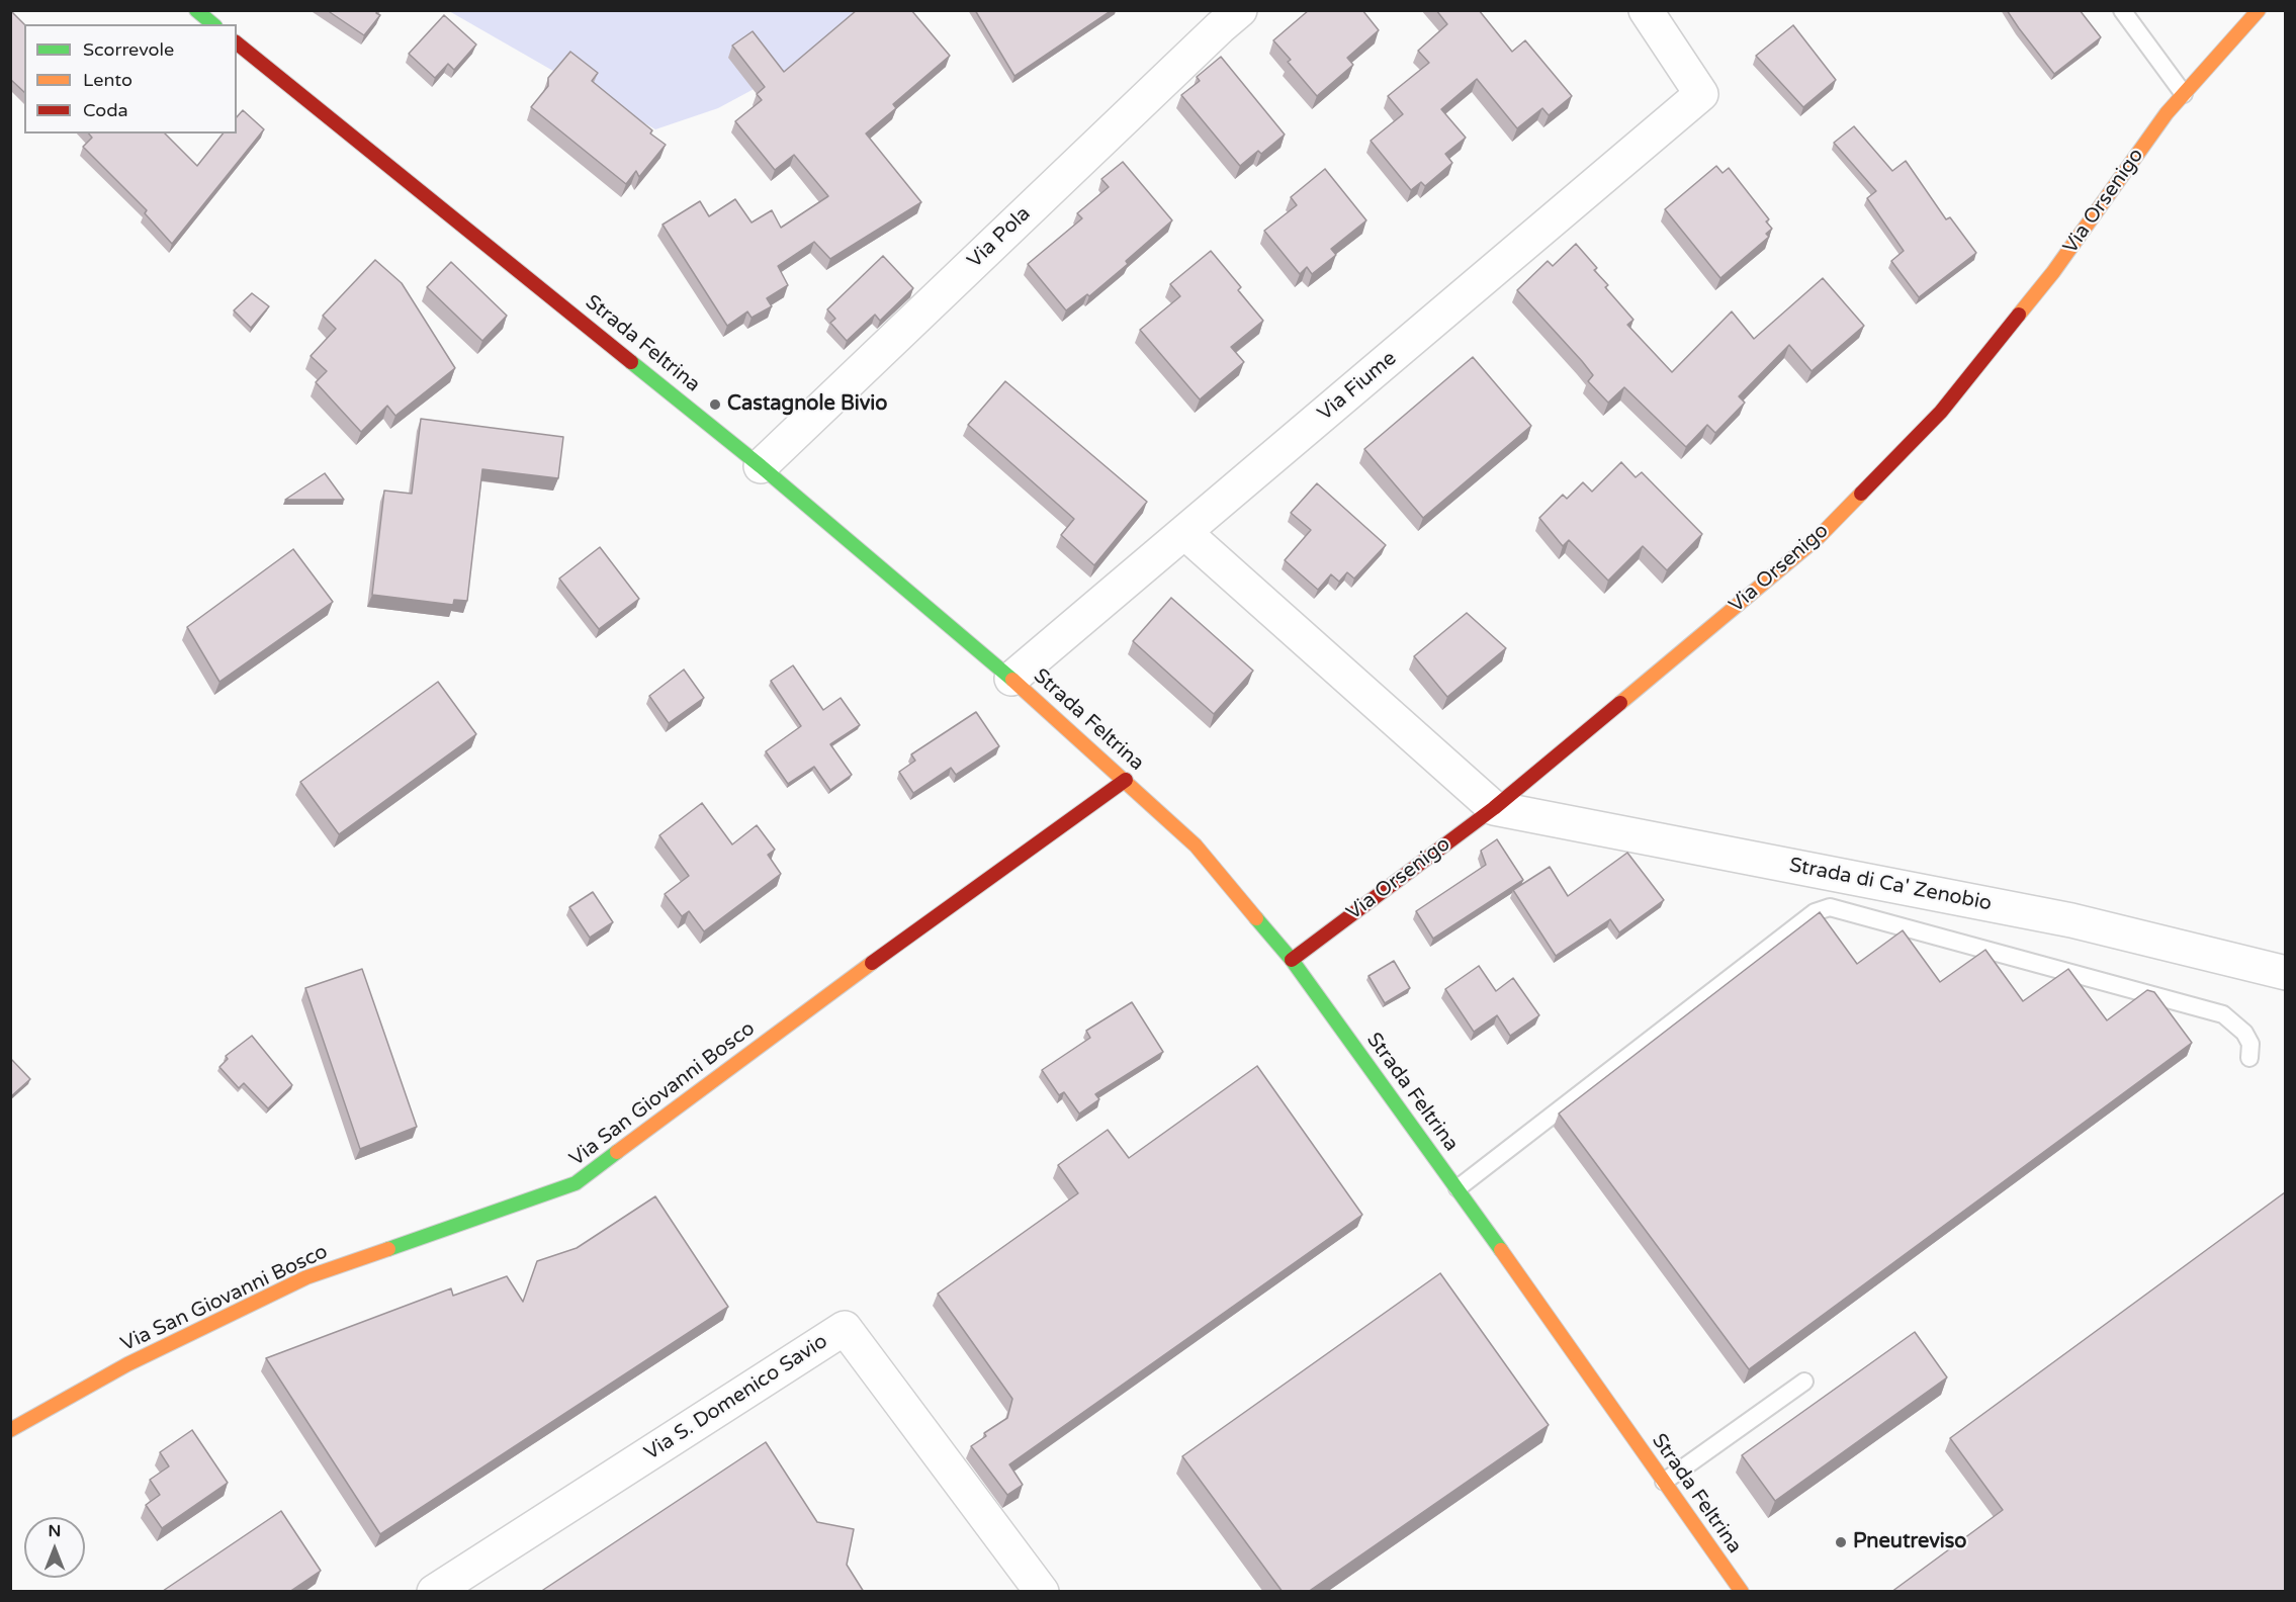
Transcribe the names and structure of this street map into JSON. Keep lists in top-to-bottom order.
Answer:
{
  "streets": {
    "street": [
      "Via Orsenigo",
      "Via Pola",
      "Strada Feltrina",
      "Via Fiume",
      "Strada di Ca' Zenobio",
      "Via San Giovanni Bosco",
      "Via S. Domenico Savio"
    ]
  },
  "crossings": [
    ["Via Orsenigo", "Strada Feltrina"],
    ["Via Orsenigo", "Strada di Ca' Zenobio"],
    ["Via Pola", "Strada Feltrina"],
    ["Strada Feltrina", "Via Fiume"],
    ["Strada Feltrina", "Via San Giovanni Bosco"]
  ],
  "places": ["Castagnole Bivio", "Pneutreviso"],
  "legend": ["Scorrevole", "Lento", "Coda"],
  "north": "top"
}
